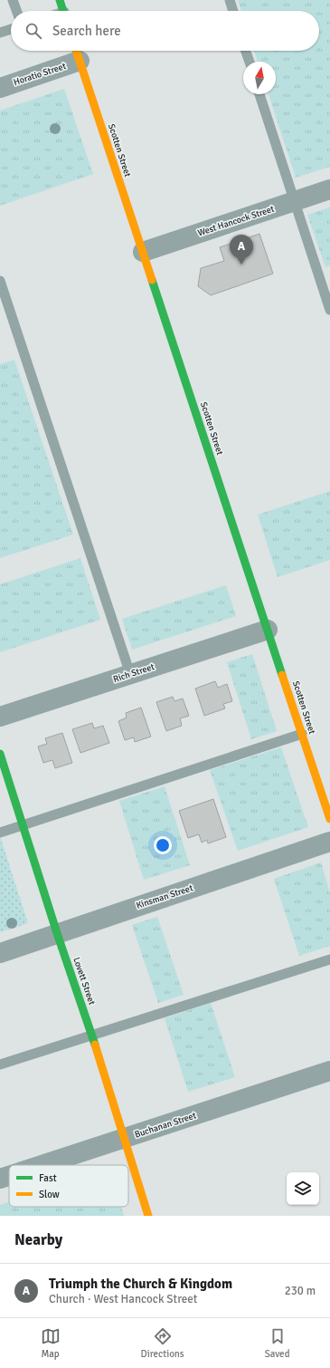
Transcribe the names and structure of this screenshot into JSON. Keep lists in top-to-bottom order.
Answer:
{
  "streets": {
    "street": [
      "Horatio Street",
      "Scotten Street",
      "West Hancock Street",
      "Rich Street",
      "Kinsman Street",
      "Lovett Street",
      "Buchanan Street"
    ]
  },
  "crossings": [
    ["Horatio Street", "Scotten Street"],
    ["Scotten Street", "West Hancock Street"],
    ["Scotten Street", "Rich Street"],
    ["Kinsman Street", "Lovett Street"],
    ["Lovett Street", "Buchanan Street"]
  ],
  "legend": ["Fast", "Slow"],
  "north": "top",
  "page": {
    "search": "Search here",
    "pins": "A",
    "heading": "Nearby",
    "list": [
      {
        "mark": "A",
        "name": "Triumph the Church & Kingdom",
        "note": "Church · West Hancock Street",
        "value": "230 m"
      }
    ],
    "nav": ["Map", "Directions", "Saved"]
  }
}
